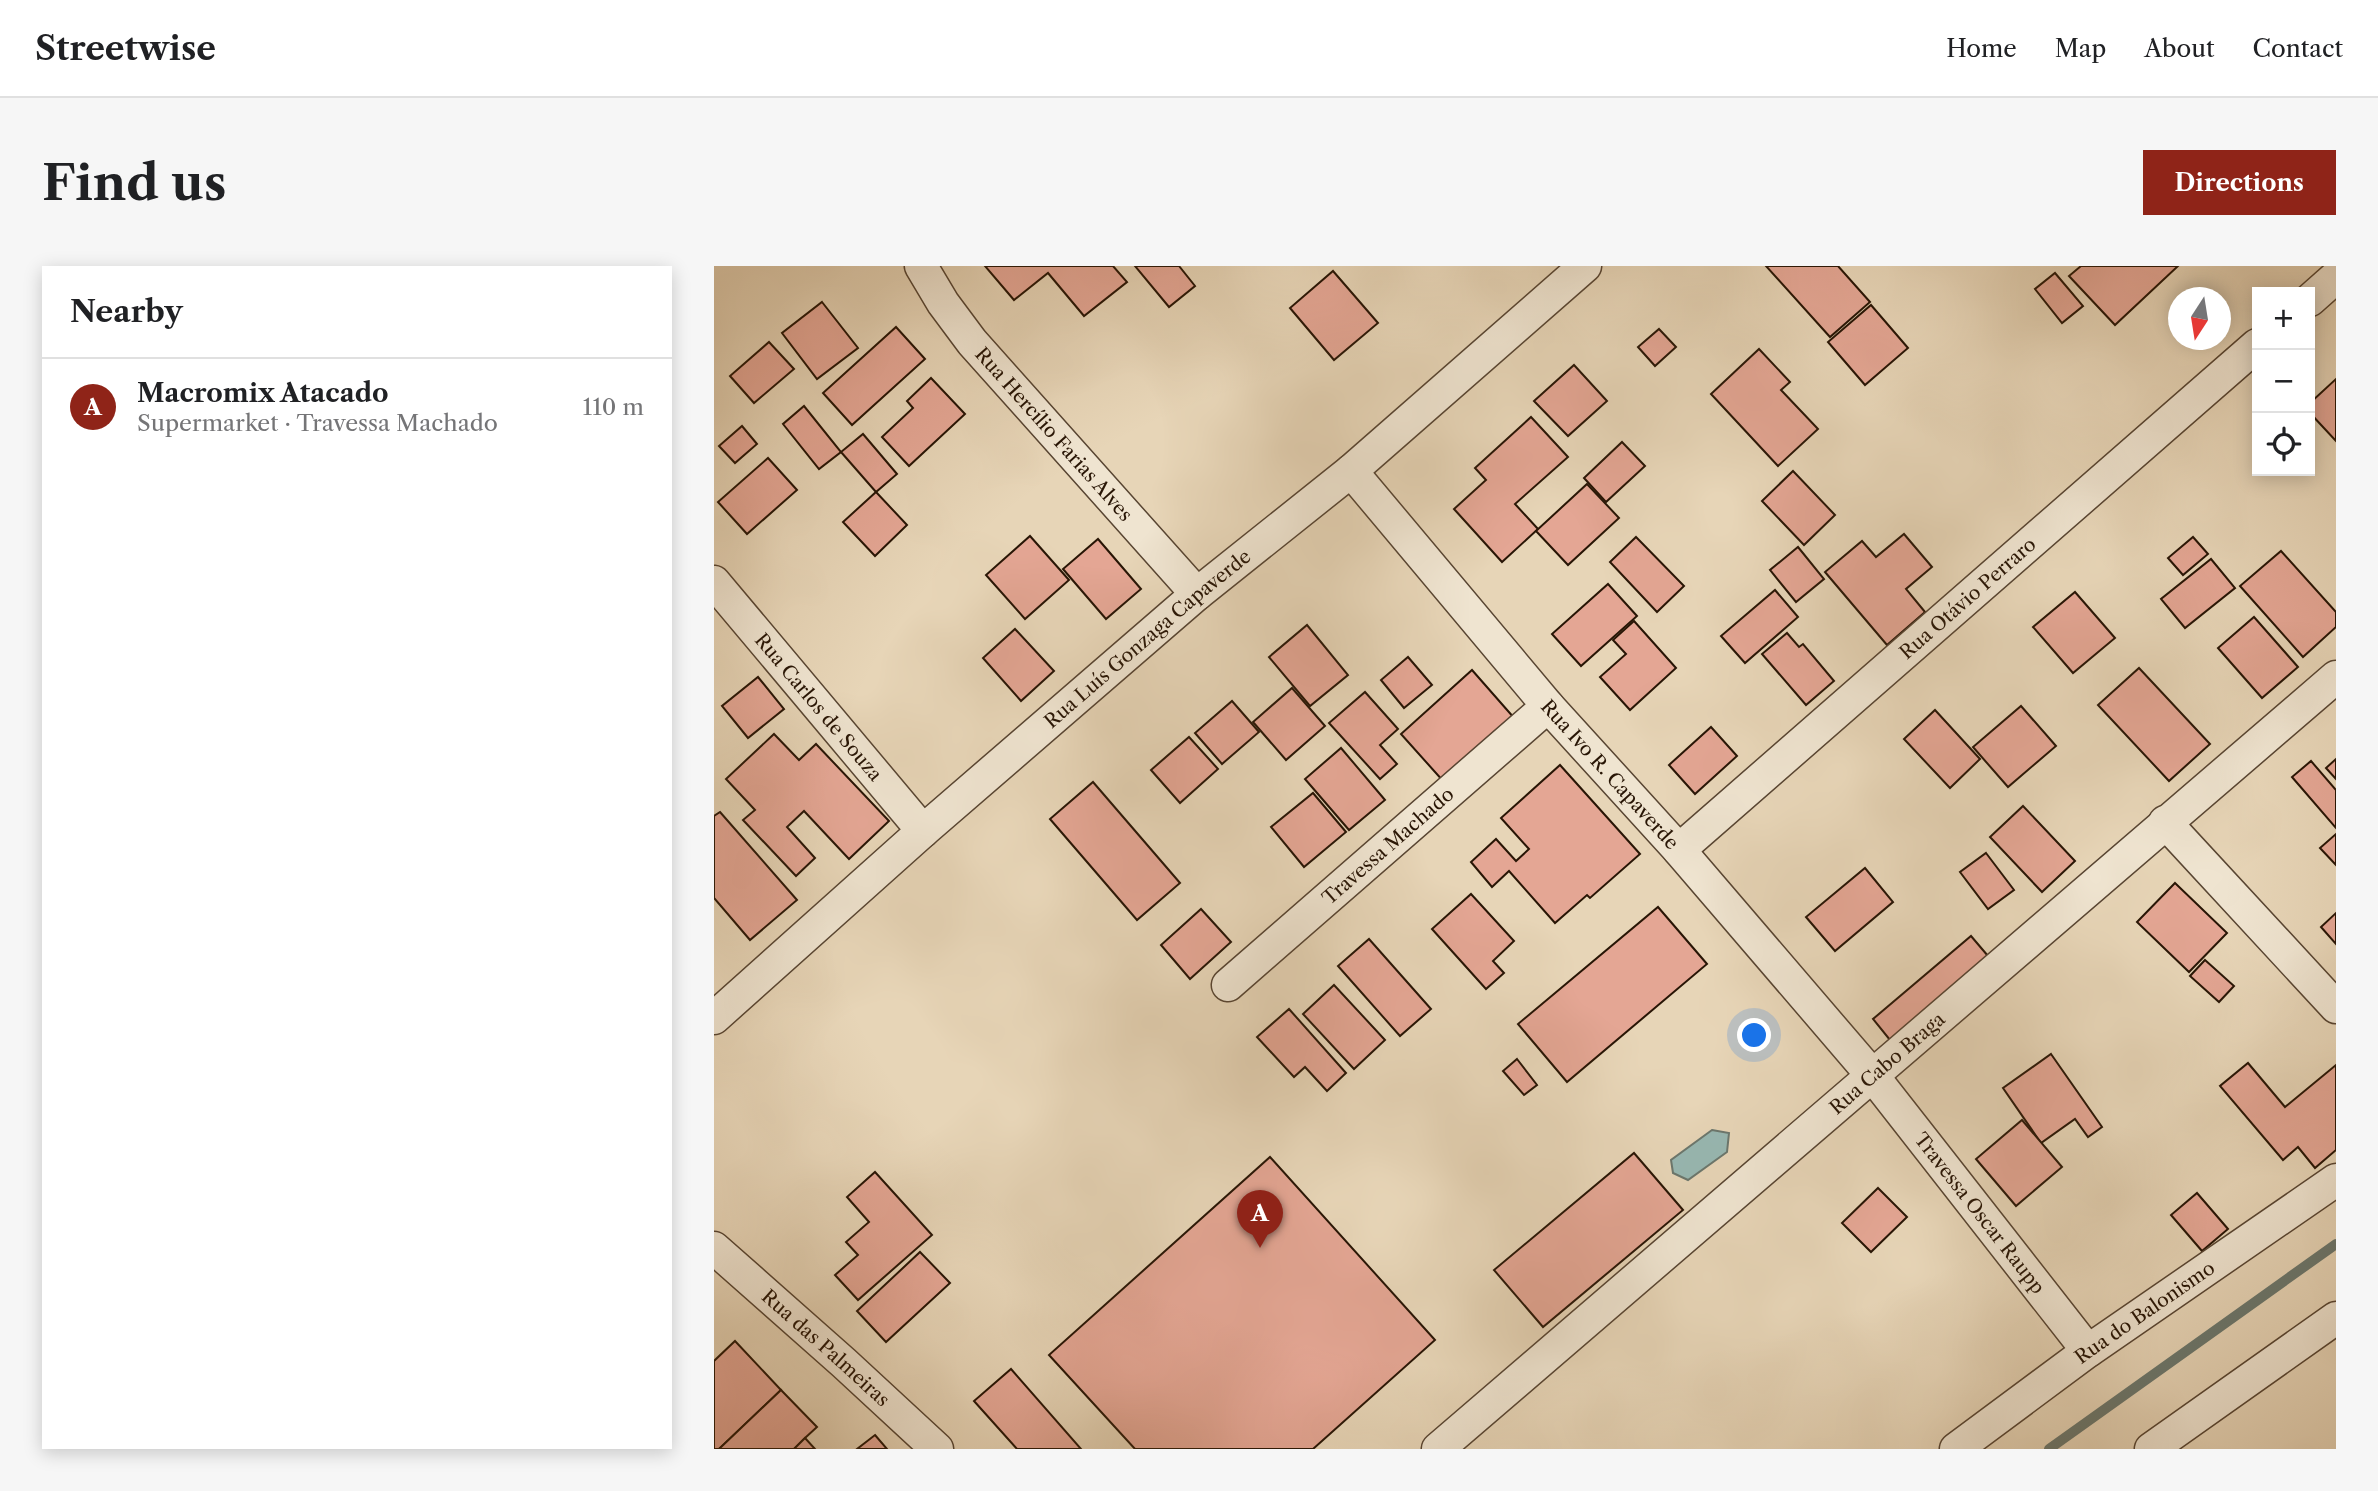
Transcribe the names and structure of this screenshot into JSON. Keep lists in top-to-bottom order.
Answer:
{
  "streets": {
    "street": [
      "Rua Hercílio Farias Alves",
      "Rua Otávio Perraro",
      "Rua Luís Gonzaga Capaverde",
      "Rua Carlos de Souza",
      "Rua Ivo R. Capaverde",
      "Travessa Machado",
      "Rua Cabo Braga",
      "Travessa Oscar Raupp",
      "Rua do Balonismo",
      "Rua das Palmeiras"
    ]
  },
  "crossings": [
    ["Rua Hercílio Farias Alves", "Rua Luís Gonzaga Capaverde"],
    ["Rua Otávio Perraro", "Rua Ivo R. Capaverde"],
    ["Rua Luís Gonzaga Capaverde", "Rua Carlos de Souza"],
    ["Rua Luís Gonzaga Capaverde", "Rua Ivo R. Capaverde"],
    ["Rua Ivo R. Capaverde", "Travessa Machado"],
    ["Rua Ivo R. Capaverde", "Rua Cabo Braga"],
    ["Rua Ivo R. Capaverde", "Travessa Oscar Raupp"],
    ["Rua Cabo Braga", "Travessa Oscar Raupp"],
    ["Travessa Oscar Raupp", "Rua do Balonismo"]
  ],
  "north": "bottom",
  "page": {
    "header": "Streetwise",
    "nav": [
      "Home",
      "Map",
      "About",
      "Contact"
    ],
    "buttons": "Directions",
    "title": "Find us",
    "heading": "Nearby",
    "map_buttons": ["+", "−"],
    "list": [
      {
        "mark": "A",
        "name": "Macromix Atacado",
        "note": "Supermarket · Travessa Machado",
        "value": "110 m"
      }
    ],
    "pins": "A"
  }
}
